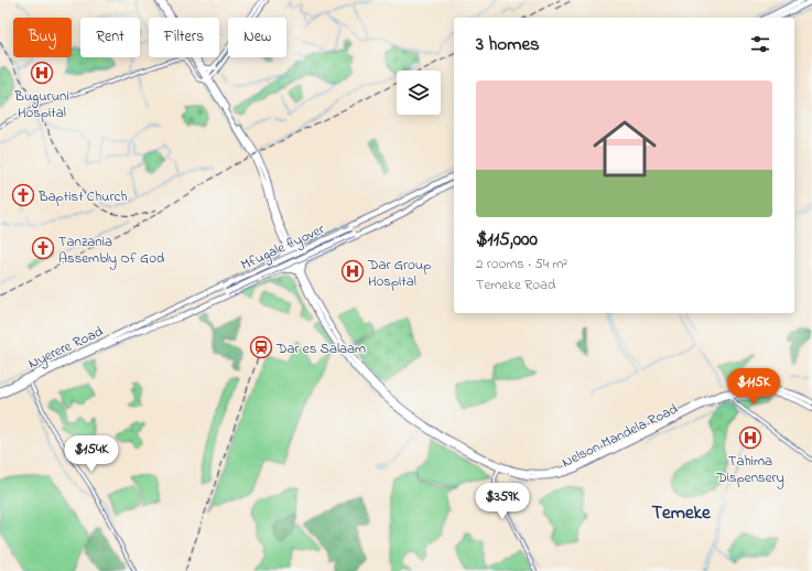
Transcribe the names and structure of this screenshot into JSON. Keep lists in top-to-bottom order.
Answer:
{
  "streets": {
    "highway": ["Mfugale flyover", "Nyerere Road"],
    "main road": ["Nelson Mandela Road"]
  },
  "crossings": [
    ["Mfugale flyover", "Nyerere Road"]
  ],
  "districts": ["Temeke"],
  "places": {
    "hospital": ["Buguruni Hospital", "Dar Group Hospital", "Tahima Dispensery"],
    "church": ["Baptist Church", "Tanzania Assembly Of God"],
    "station": ["Dar es Salaam"]
  },
  "page": {
    "chip": [
      "Buy",
      "Rent",
      "Filters",
      "New"
    ],
    "heading": "3 homes",
    "list": [
      {
        "name": "$115,000",
        "note": "2 rooms · 54 m² · Temeke Road"
      }
    ],
    "price": ["$115K", "$154K", "$359K"]
  }
}
